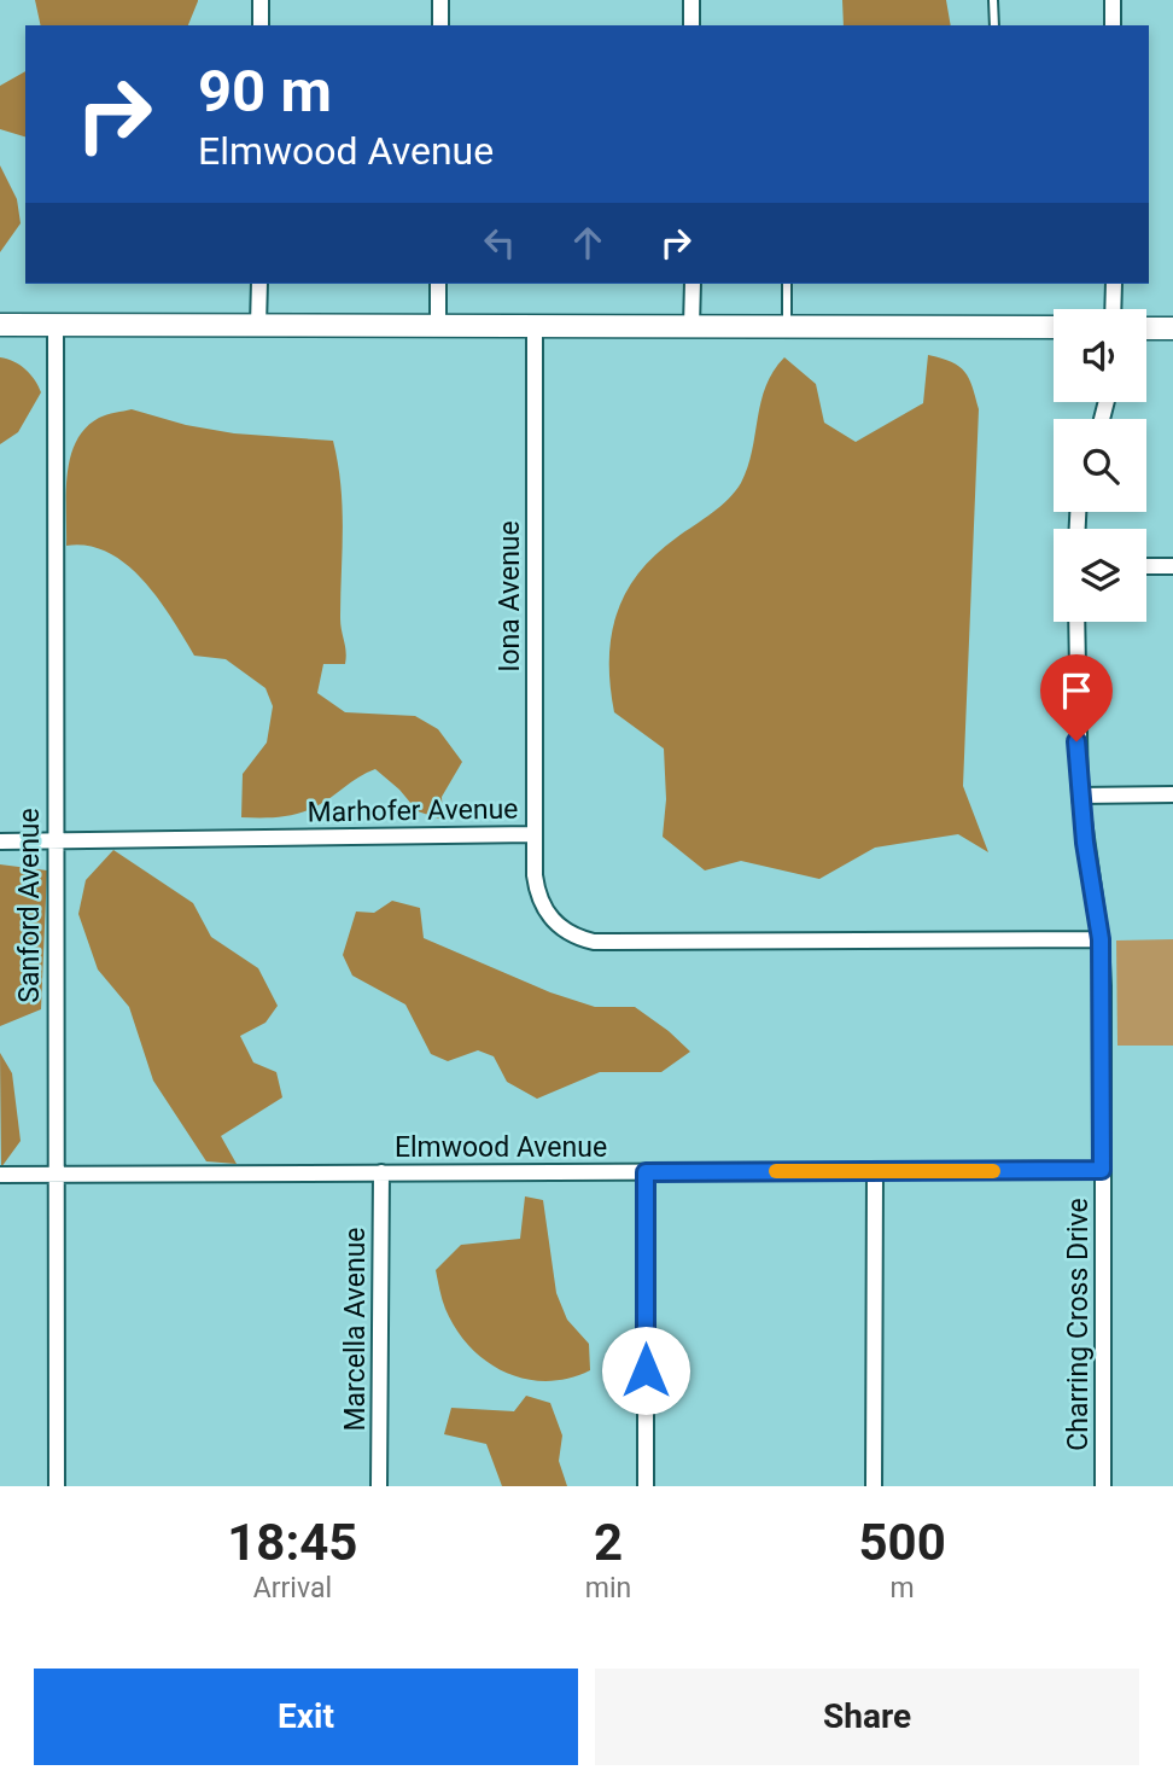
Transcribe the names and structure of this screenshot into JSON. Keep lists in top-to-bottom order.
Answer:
{
  "streets": {
    "street": [
      "Iona Avenue",
      "Marhofer Avenue",
      "Sanford Avenue",
      "Elmwood Avenue",
      "Charring Cross Drive",
      "Marcella Avenue"
    ]
  },
  "crossings": [
    ["Iona Avenue", "Marhofer Avenue"],
    ["Marhofer Avenue", "Sanford Avenue"],
    ["Marhofer Avenue", "Charring Cross Drive"],
    ["Sanford Avenue", "Elmwood Avenue"],
    ["Elmwood Avenue", "Charring Cross Drive"],
    ["Elmwood Avenue", "Marcella Avenue"]
  ],
  "page": {
    "turn": ["90 m", "Elmwood Avenue"],
    "eta": [
      "18:45",
      "Arrival",
      "2",
      "min",
      "500",
      "m"
    ],
    "buttons": ["Exit", "Share"]
  }
}
